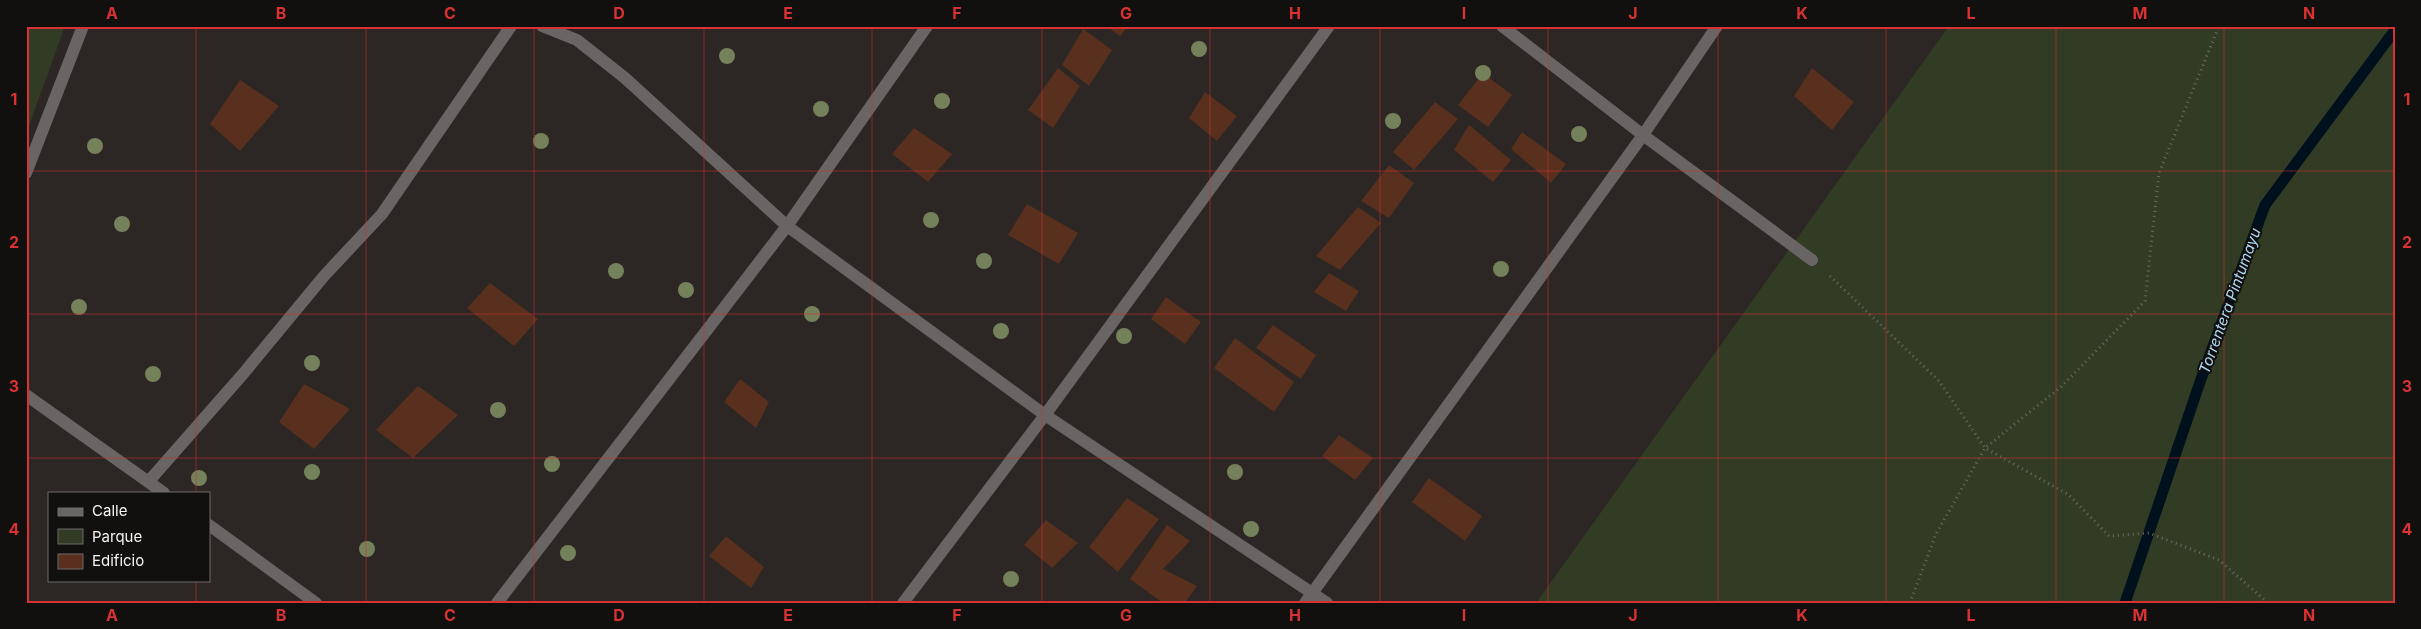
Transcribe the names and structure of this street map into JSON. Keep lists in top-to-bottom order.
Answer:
{
  "water": ["Torrentera Pintumayu"],
  "legend": ["Calle", "Parque", "Edificio"],
  "grid": {
    "columns": [
      "A",
      "B",
      "C",
      "D",
      "E",
      "F",
      "G",
      "H",
      "I",
      "J",
      "K",
      "L",
      "M",
      "N"
    ],
    "rows": [
      "1",
      "2",
      "3",
      "4"
    ]
  }
}
